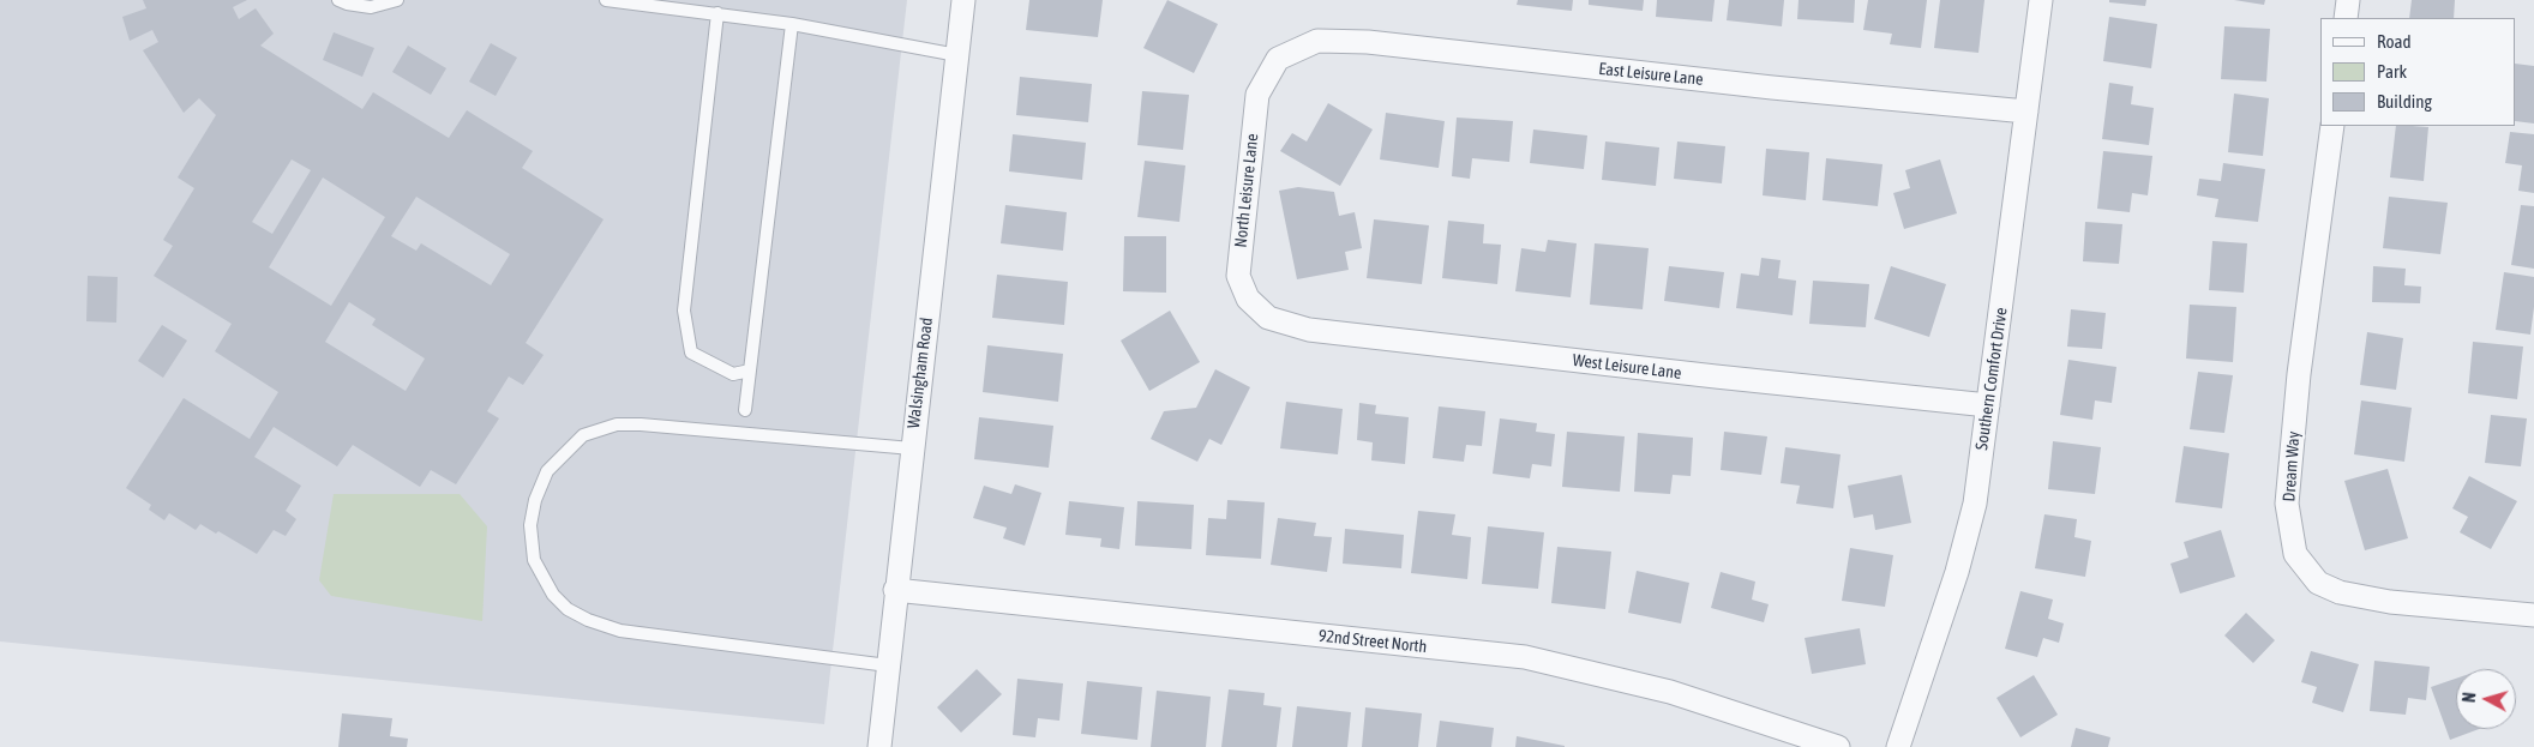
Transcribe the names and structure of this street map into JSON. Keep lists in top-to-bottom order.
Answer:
{
  "streets": {
    "street": [
      "East Leisure Lane",
      "North Leisure Lane",
      "West Leisure Lane",
      "Walsingham Road",
      "Southern Comfort Drive",
      "Dream Way",
      "92nd Street North"
    ]
  },
  "crossings": [
    ["East Leisure Lane", "North Leisure Lane"],
    ["East Leisure Lane", "Southern Comfort Drive"],
    ["North Leisure Lane", "West Leisure Lane"],
    ["West Leisure Lane", "Southern Comfort Drive"],
    ["Walsingham Road", "92nd Street North"]
  ],
  "legend": ["Road", "Park", "Building"],
  "north": "left"
}
